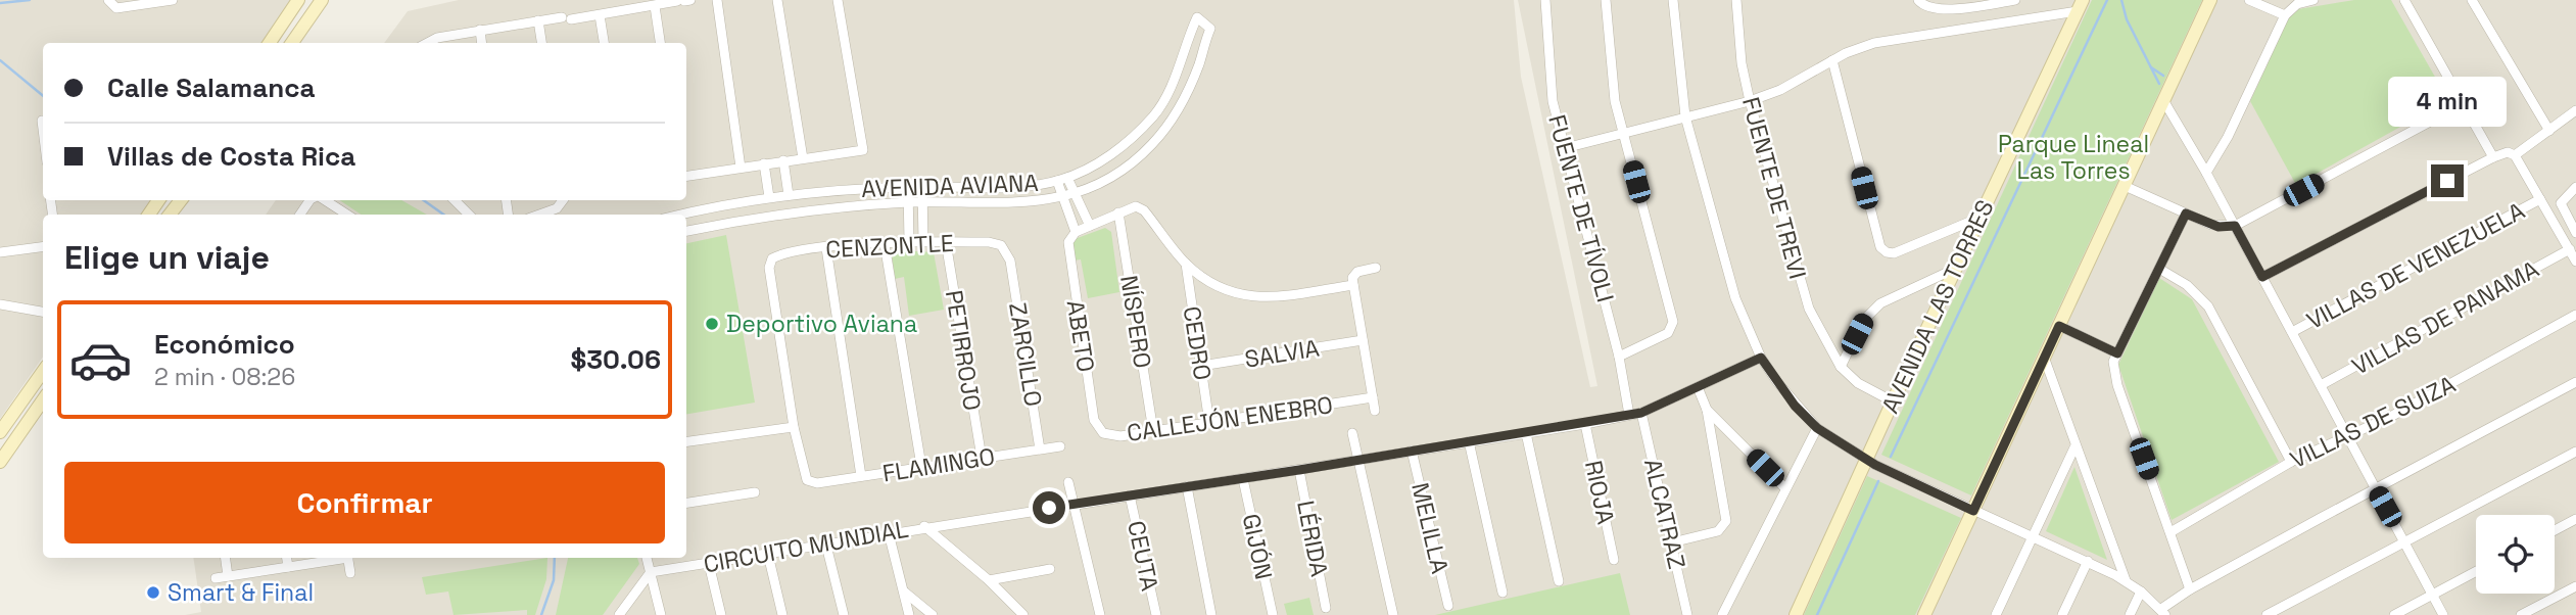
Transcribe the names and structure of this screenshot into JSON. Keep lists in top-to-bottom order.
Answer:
{
  "streets": {
    "street": [
      "AVENIDA AVIANA",
      "FUENTE DE TREVI",
      "FUENTE DE TÍVOLI",
      "CENZONTLE",
      "VILLAS DE VENEZUELA",
      "AVENIDA LAS TORRES",
      "VILLAS DE PANAMA",
      "NÍSPERO",
      "ABETO",
      "CEDRO",
      "PETIRROJO",
      "SALVIA",
      "ZARCILLO",
      "CALLEJÓN ENEBRO",
      "VILLAS DE SUIZA",
      "FLAMINGO",
      "RIOJA",
      "ALCATRAZ",
      "MELILLA",
      "LÉRIDA",
      "CIRCUITO MUNDIAL",
      "GIJÓN",
      "CEUTA"
    ]
  },
  "crossings": [
    ["CENZONTLE", "PETIRROJO"],
    ["CENZONTLE", "ZARCILLO"],
    ["CENZONTLE", "FLAMINGO"],
    ["NÍSPERO", "CALLEJÓN ENEBRO"],
    ["ABETO", "CALLEJÓN ENEBRO"],
    ["CEDRO", "SALVIA"],
    ["CEDRO", "CALLEJÓN ENEBRO"],
    ["PETIRROJO", "FLAMINGO"],
    ["ZARCILLO", "FLAMINGO"]
  ],
  "parks": ["Parque Lineal Las Torres"],
  "places": ["Deportivo Aviana", "Smart & Final"],
  "page": {
    "banner": ["Calle Salamanca", "Villas de Costa Rica"],
    "bubble": "4 min",
    "heading": "Elige un viaje",
    "list": [
      {
        "name": "Económico",
        "note": "2 min · 08:26",
        "value": "$30.06"
      }
    ],
    "buttons": "Confirmar"
  }
}
